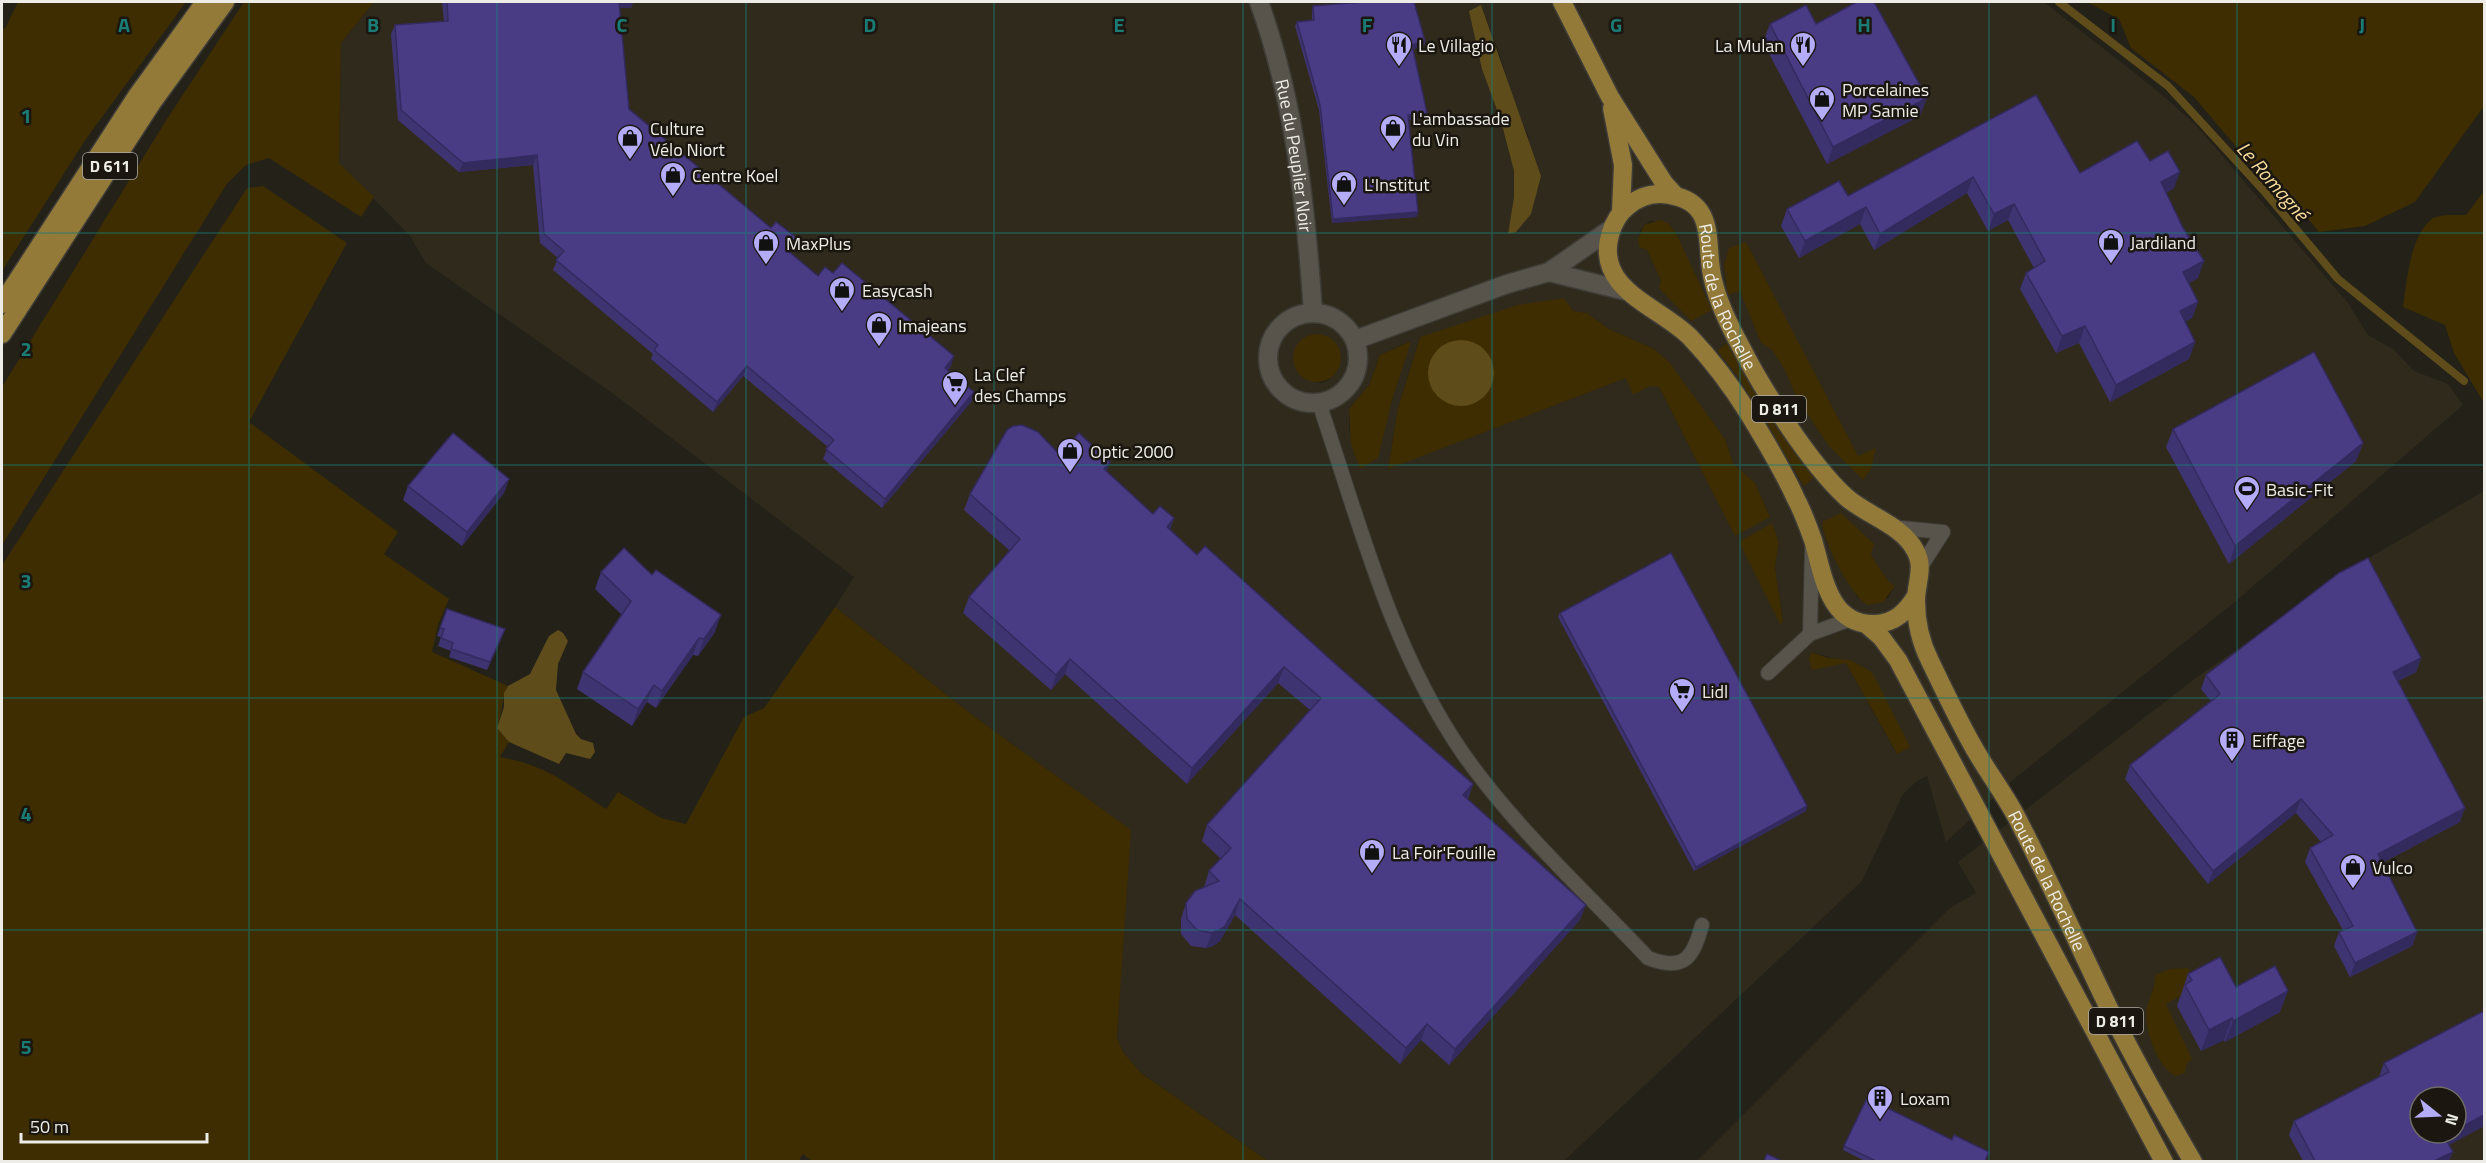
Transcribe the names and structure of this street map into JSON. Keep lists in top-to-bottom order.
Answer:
{
  "streets": {
    "main road": ["D 611", "Route de la Rochelle", "D 811"],
    "street": ["Rue du Peuplier Noir"]
  },
  "water": ["Le Romagné"],
  "places": {
    "restaurant": ["Le Villagio", "La Mulan"],
    "shop": [
      "Porcelaines MP Samie",
      "L'ambassade du Vin",
      "Culture Vélo Niort",
      "Centre Koel",
      "L'Institut",
      "Jardiland",
      "MaxPlus",
      "Easycash",
      "Imajeans",
      "Optic 2000",
      "La Foir'Fouille",
      "Vulco"
    ],
    "supermarket": ["La Clef des Champs", "Lidl"],
    "sports": ["Basic-Fit"],
    "building": ["Eiffage", "Loxam"]
  },
  "scale_bar": "50 m",
  "north": "right",
  "grid": {
    "columns": [
      "A",
      "B",
      "C",
      "D",
      "E",
      "F",
      "G",
      "H",
      "I",
      "J"
    ],
    "rows": [
      "1",
      "2",
      "3",
      "4",
      "5"
    ]
  }
}
